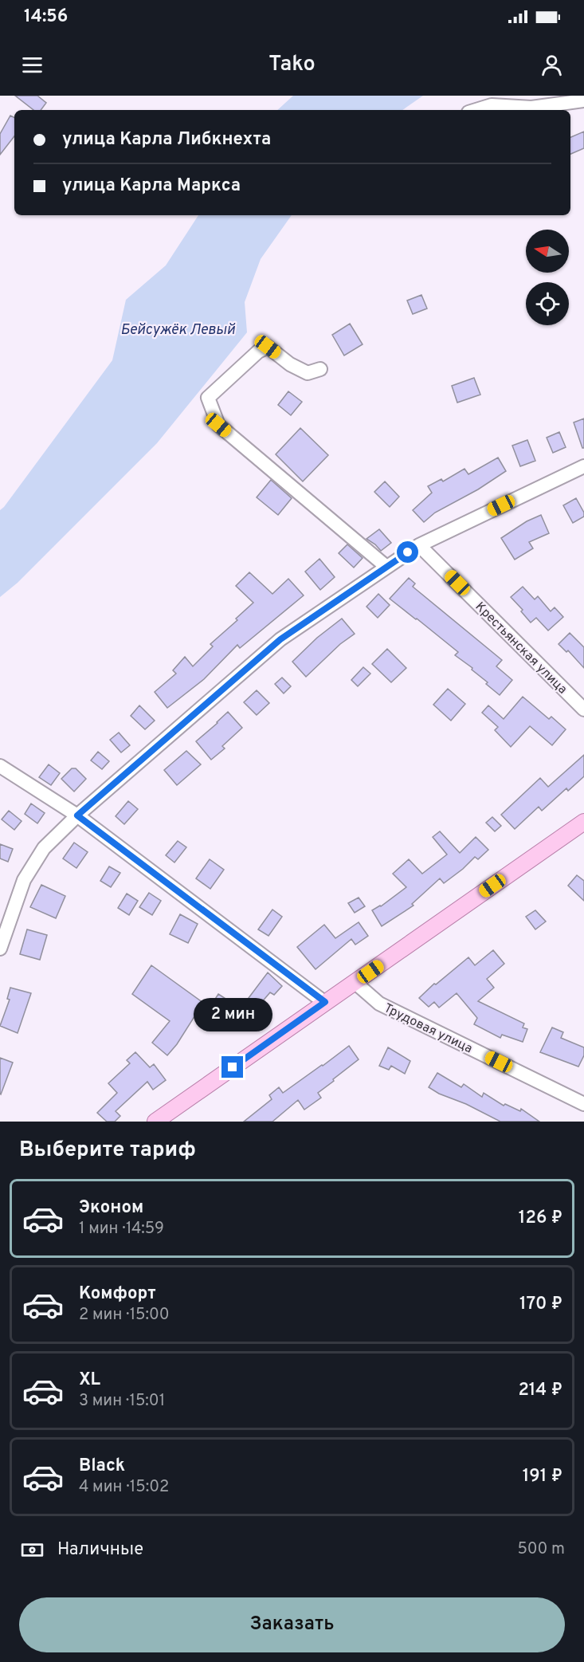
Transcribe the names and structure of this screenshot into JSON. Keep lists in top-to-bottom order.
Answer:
{
  "streets": {
    "street": ["Крестьянская улица", "Трудовая улица"]
  },
  "water": ["Бейсужёк Левый"],
  "north": "left",
  "page": {
    "status": "14:56",
    "header": "Tako",
    "banner": ["улица Карла Либкнехта", "улица Карла Маркса"],
    "bubble": "2 мин",
    "heading": "Выберите тариф",
    "list": [
      {
        "name": "Эконом",
        "note": "1 мин · 14:59",
        "value": "126 ₽"
      },
      {
        "name": "Комфорт",
        "note": "2 мин · 15:00",
        "value": "170 ₽"
      },
      {
        "name": "XL",
        "note": "3 мин · 15:01",
        "value": "214 ₽"
      },
      {
        "name": "Black",
        "note": "4 мин · 15:02",
        "value": "191 ₽"
      }
    ],
    "pay": ["Наличные", "500 m"],
    "buttons": "Заказать"
  }
}
